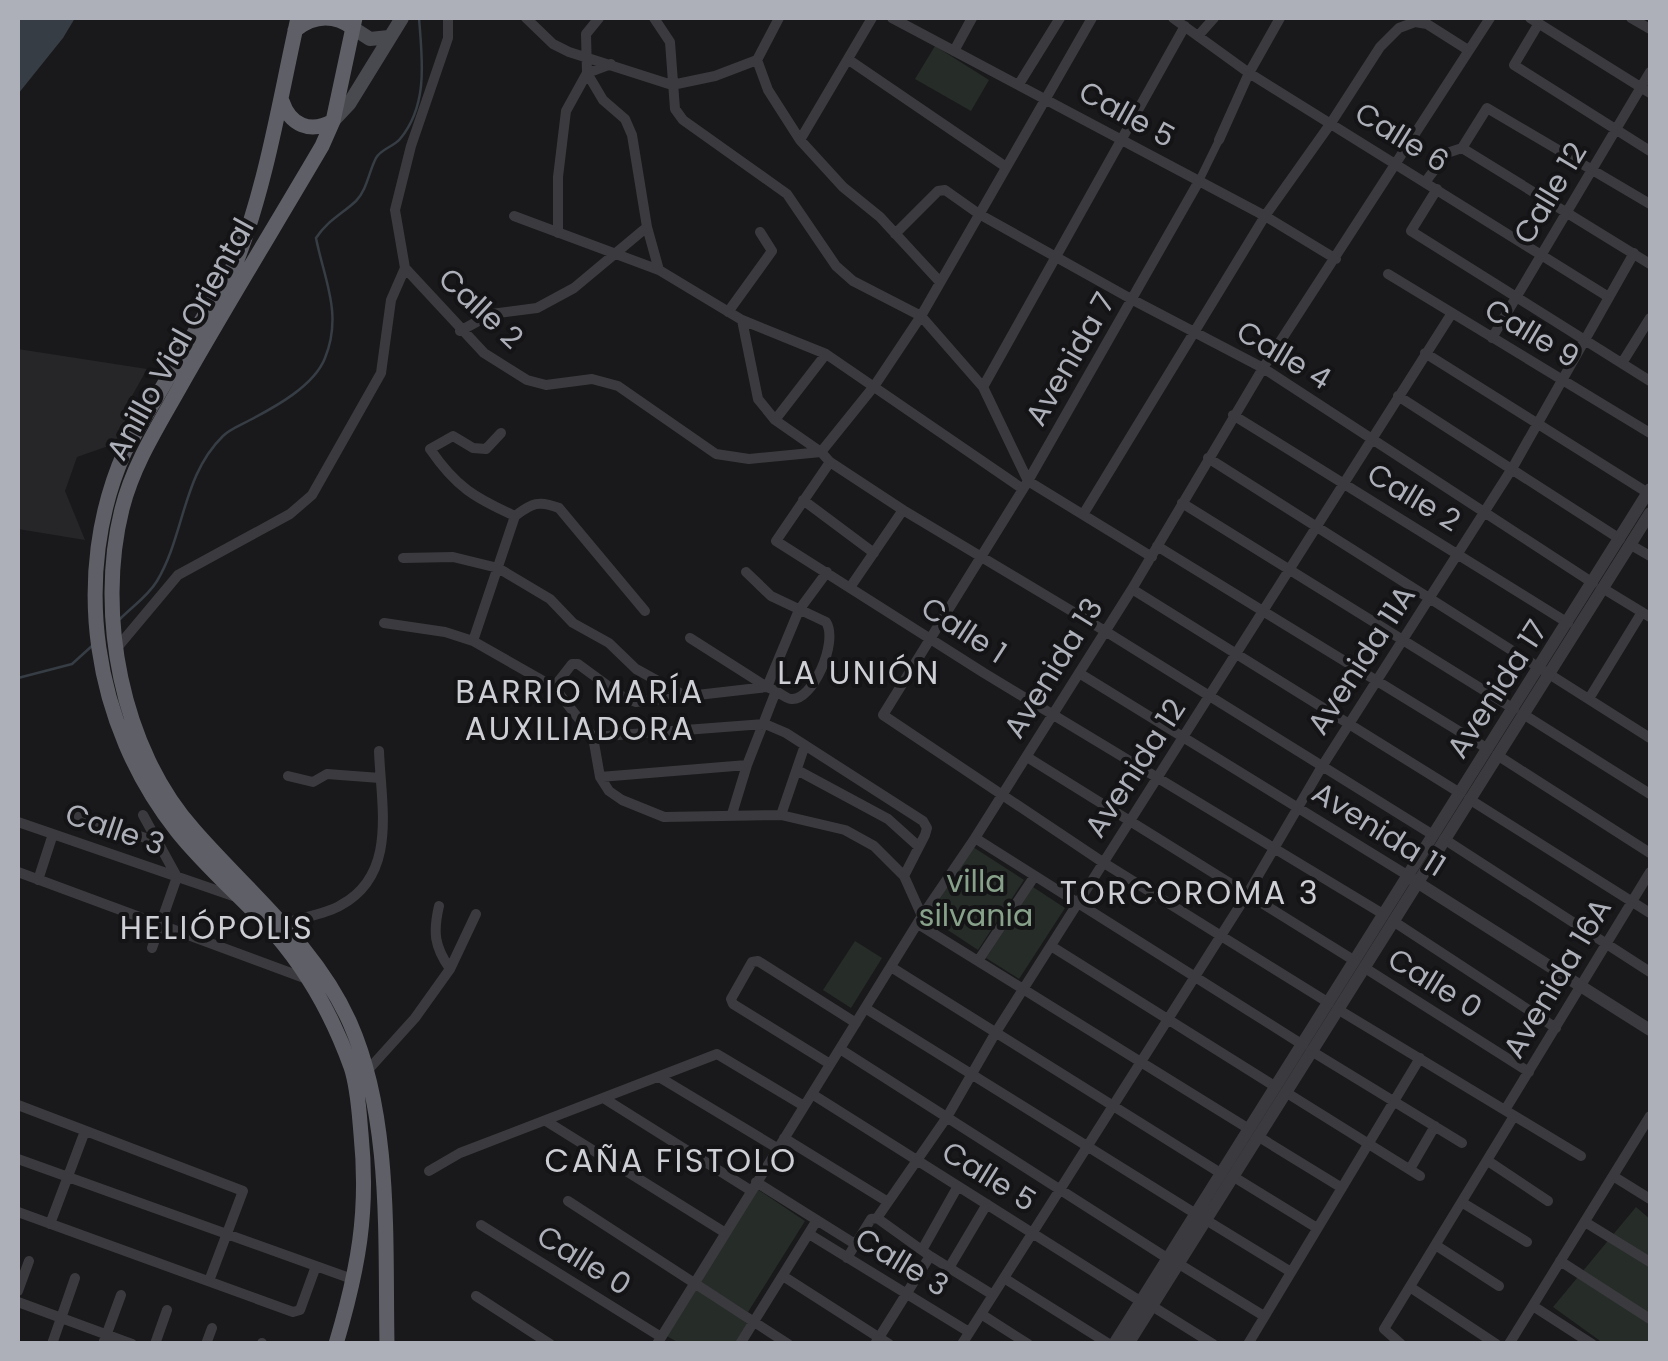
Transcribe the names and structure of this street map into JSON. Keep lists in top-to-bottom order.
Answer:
{
  "streets": {
    "highway": ["Anillo Vial Oriental"],
    "street": [
      "Calle 5",
      "Calle 6",
      "Calle 12",
      "Calle 2",
      "Calle 9",
      "Calle 4",
      "Avenida 7",
      "Calle 1",
      "Avenida 11A",
      "Avenida 13",
      "Avenida 17",
      "Avenida 12",
      "Calle 3",
      "Avenida 11",
      "Avenida 16A",
      "Calle 0"
    ]
  },
  "crossings": [
    ["Calle 5", "Avenida 7"],
    ["Calle 5", "Avenida 11A"],
    ["Calle 5", "Avenida 13"],
    ["Calle 5", "Avenida 12"],
    ["Calle 6", "Calle 12"],
    ["Calle 6", "Avenida 7"],
    ["Calle 6", "Avenida 11A"],
    ["Calle 6", "Avenida 13"],
    ["Calle 12", "Calle 9"],
    ["Calle 2", "Avenida 11A"],
    ["Calle 2", "Avenida 13"],
    ["Calle 2", "Avenida 17"],
    ["Calle 2", "Avenida 12"],
    ["Calle 9", "Avenida 11A"],
    ["Calle 9", "Avenida 12"],
    ["Anillo Vial Oriental", "Calle 3"],
    ["Calle 4", "Avenida 7"],
    ["Calle 4", "Avenida 11A"],
    ["Calle 4", "Avenida 13"],
    ["Calle 4", "Avenida 17"],
    ["Calle 4", "Avenida 12"],
    ["Avenida 7", "Calle 1"],
    ["Avenida 7", "Avenida 13"],
    ["Calle 1", "Avenida 11A"],
    ["Calle 1", "Avenida 13"],
    ["Calle 1", "Avenida 17"],
    ["Calle 1", "Avenida 12"],
    ["Calle 1", "Avenida 16A"],
    ["Avenida 11A", "Calle 3"],
    ["Avenida 11A", "Avenida 11"],
    ["Avenida 11A", "Calle 0"],
    ["Avenida 13", "Calle 3"],
    ["Avenida 13", "Avenida 11"],
    ["Avenida 13", "Calle 0"],
    ["Avenida 17", "Avenida 11"],
    ["Avenida 12", "Calle 3"],
    ["Avenida 12", "Avenida 11"],
    ["Avenida 12", "Calle 0"],
    ["Avenida 11", "Avenida 16A"],
    ["Avenida 16A", "Calle 0"]
  ],
  "districts": [
    "LA UNIÓN",
    "BARRIO MARÍA AUXILIADORA",
    "TORCOROMA 3",
    "HELIÓPOLIS",
    "CAÑA FISTOLO"
  ],
  "parks": ["villa silvania"]
}
